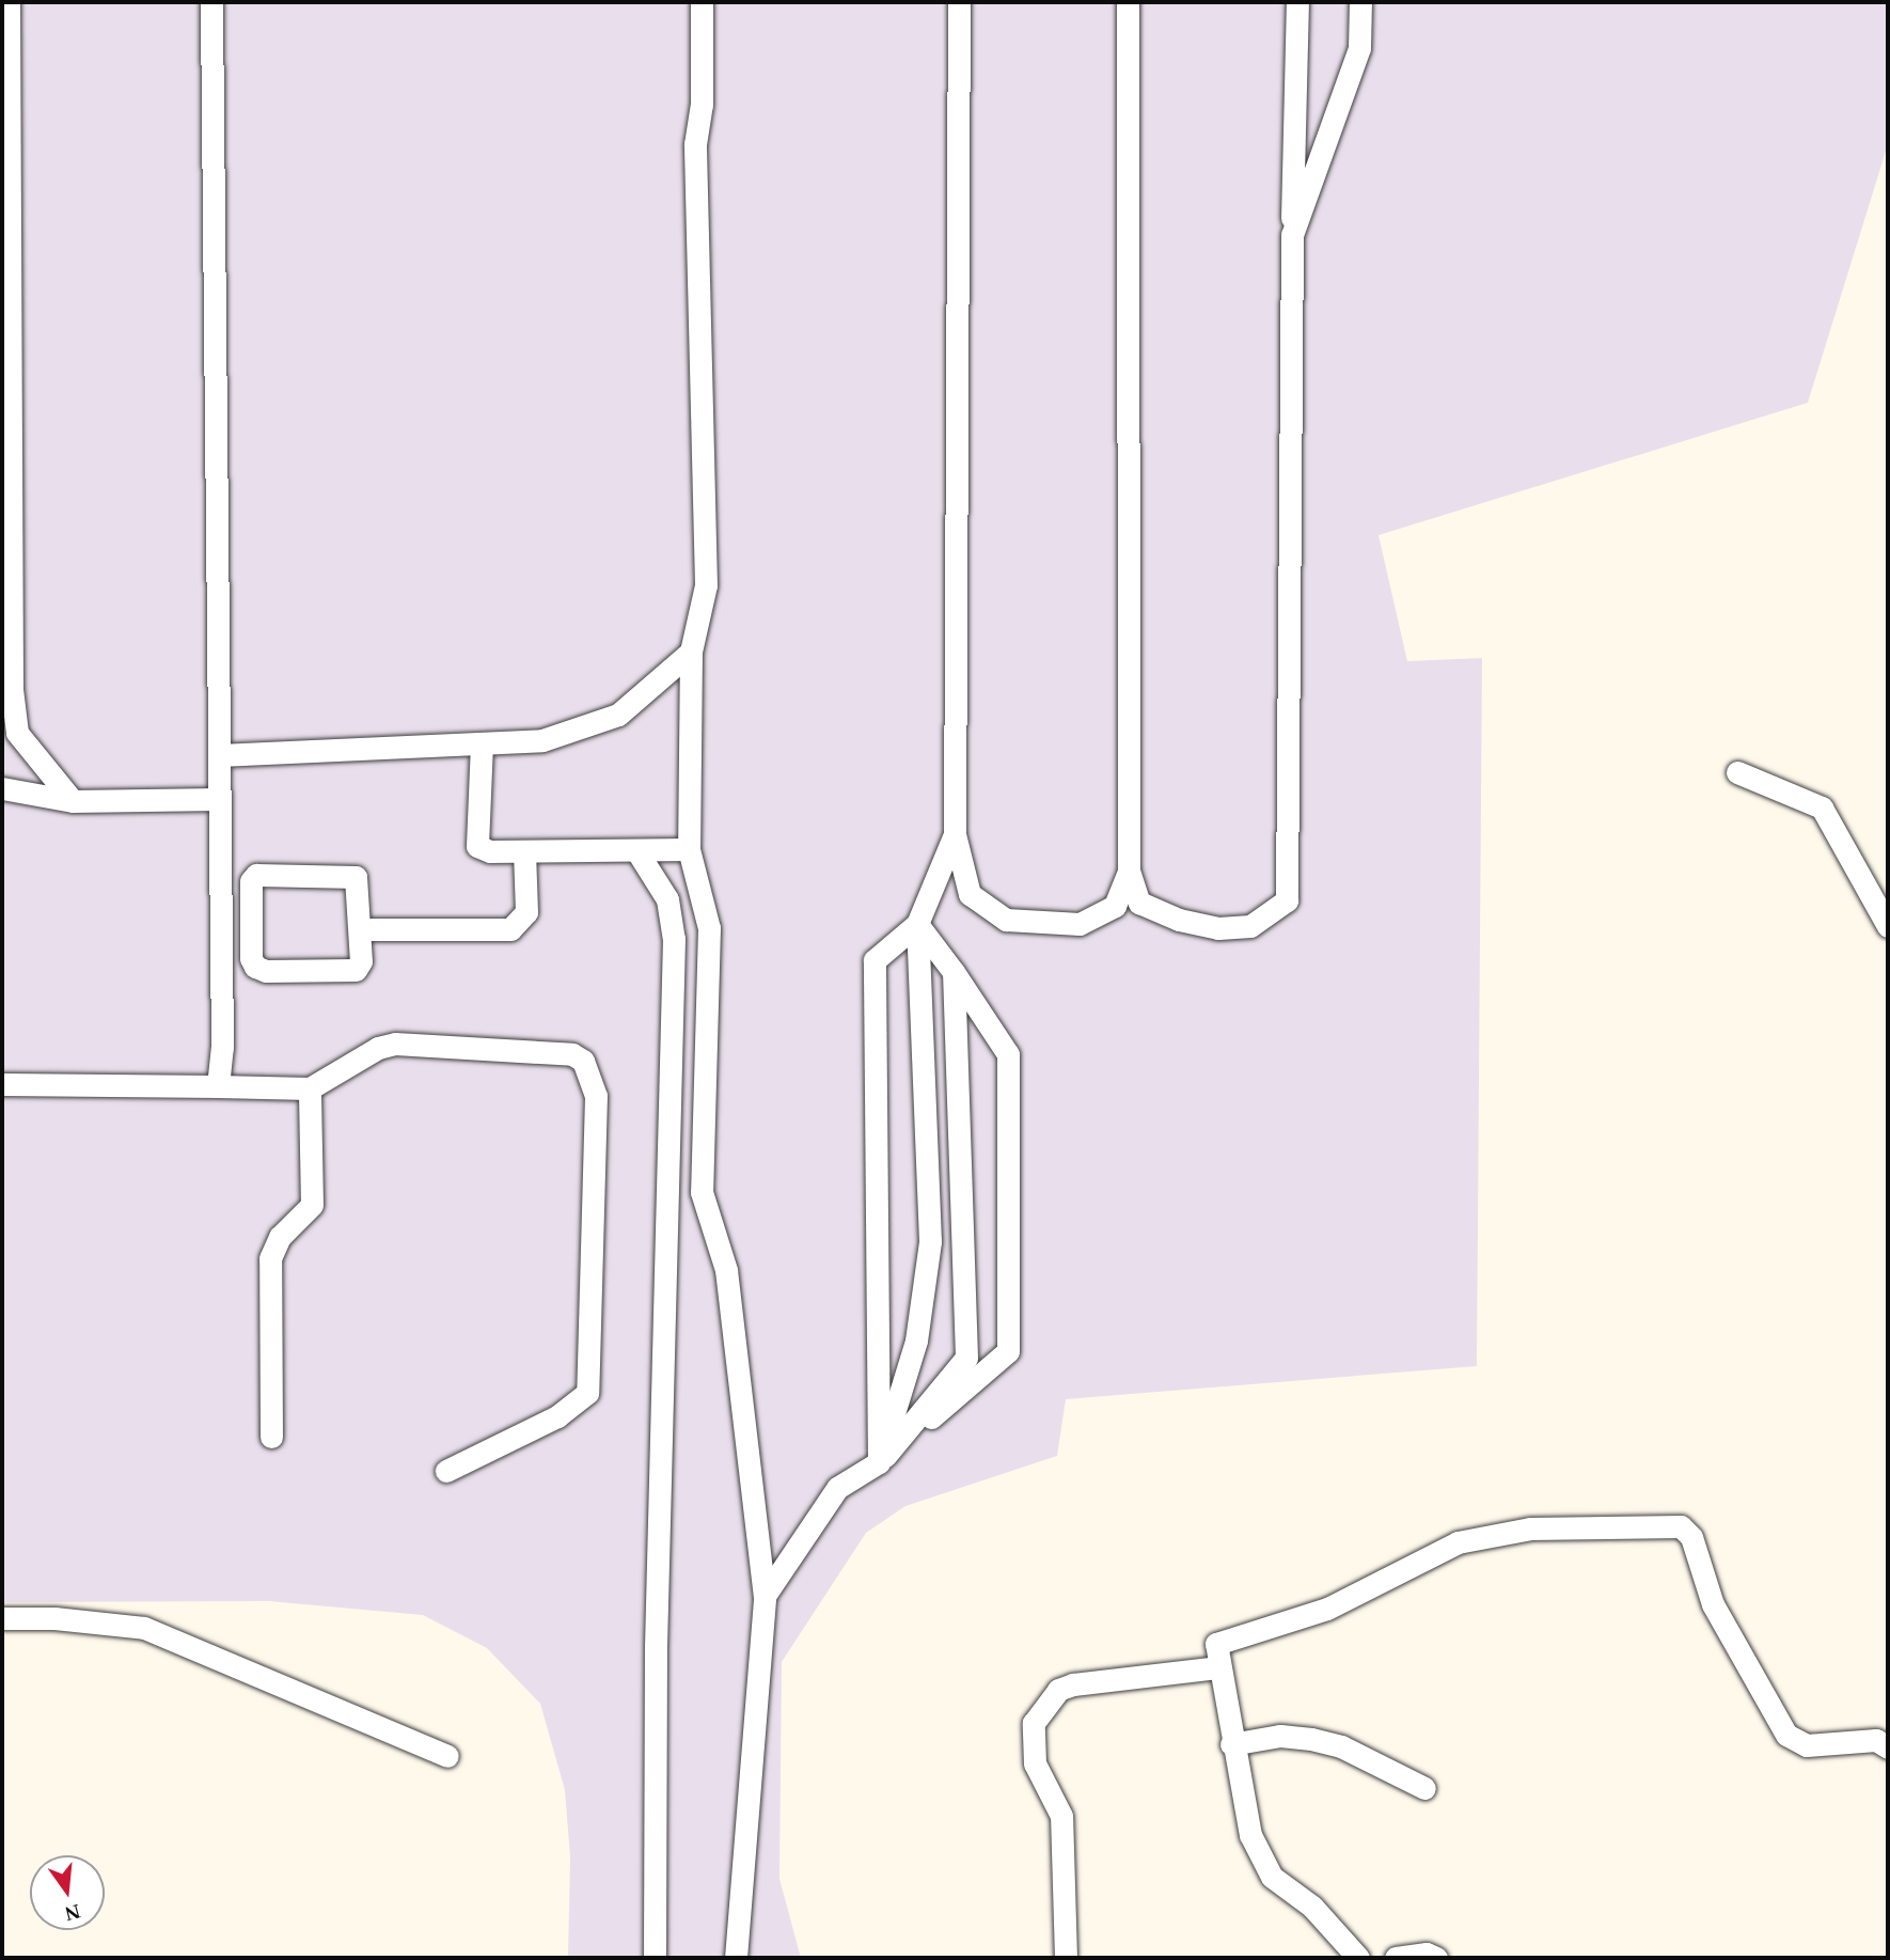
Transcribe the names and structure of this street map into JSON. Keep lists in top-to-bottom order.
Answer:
{
  "north": "bottom"
}
